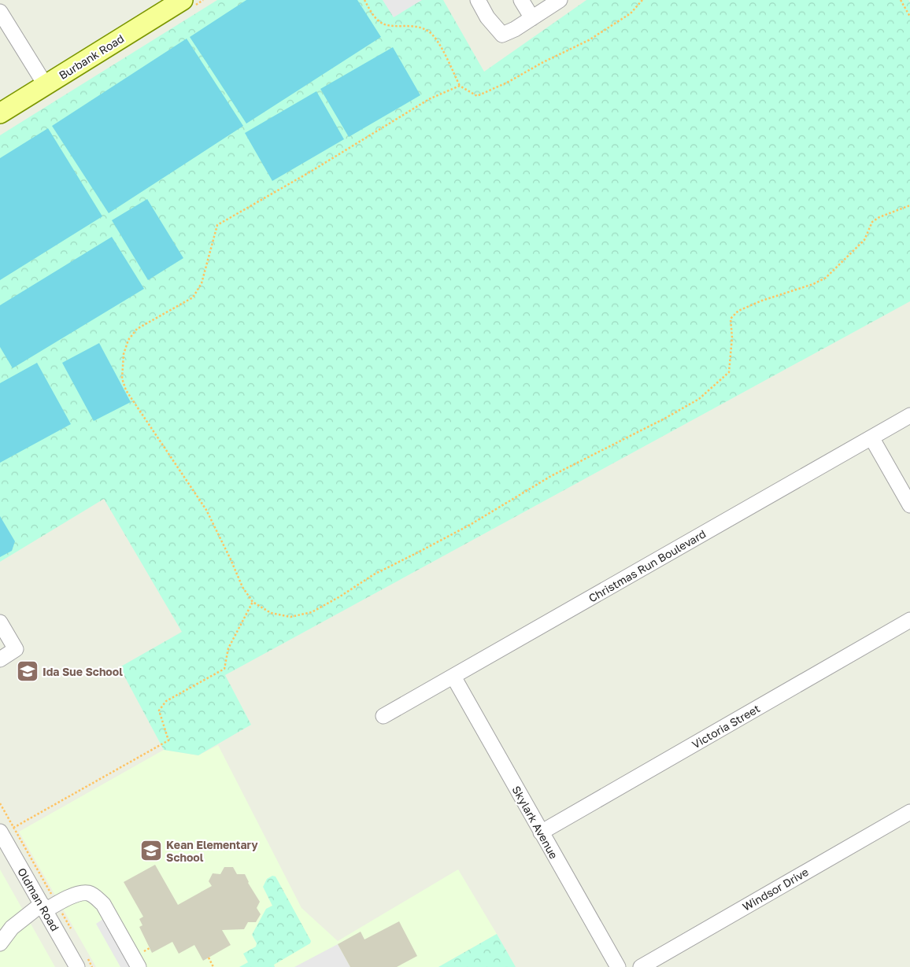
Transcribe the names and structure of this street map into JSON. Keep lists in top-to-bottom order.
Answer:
{
  "streets": {
    "main road": ["Burbank Road"],
    "street": [
      "Christmas Run Boulevard",
      "Victoria Street",
      "Skylark Avenue",
      "Windsor Drive",
      "Oldman Road"
    ]
  },
  "crossings": [
    ["Christmas Run Boulevard", "Skylark Avenue"],
    ["Victoria Street", "Skylark Avenue"]
  ],
  "places": {
    "school or university": ["Ida Sue School", "Kean Elementary School"]
  }
}
